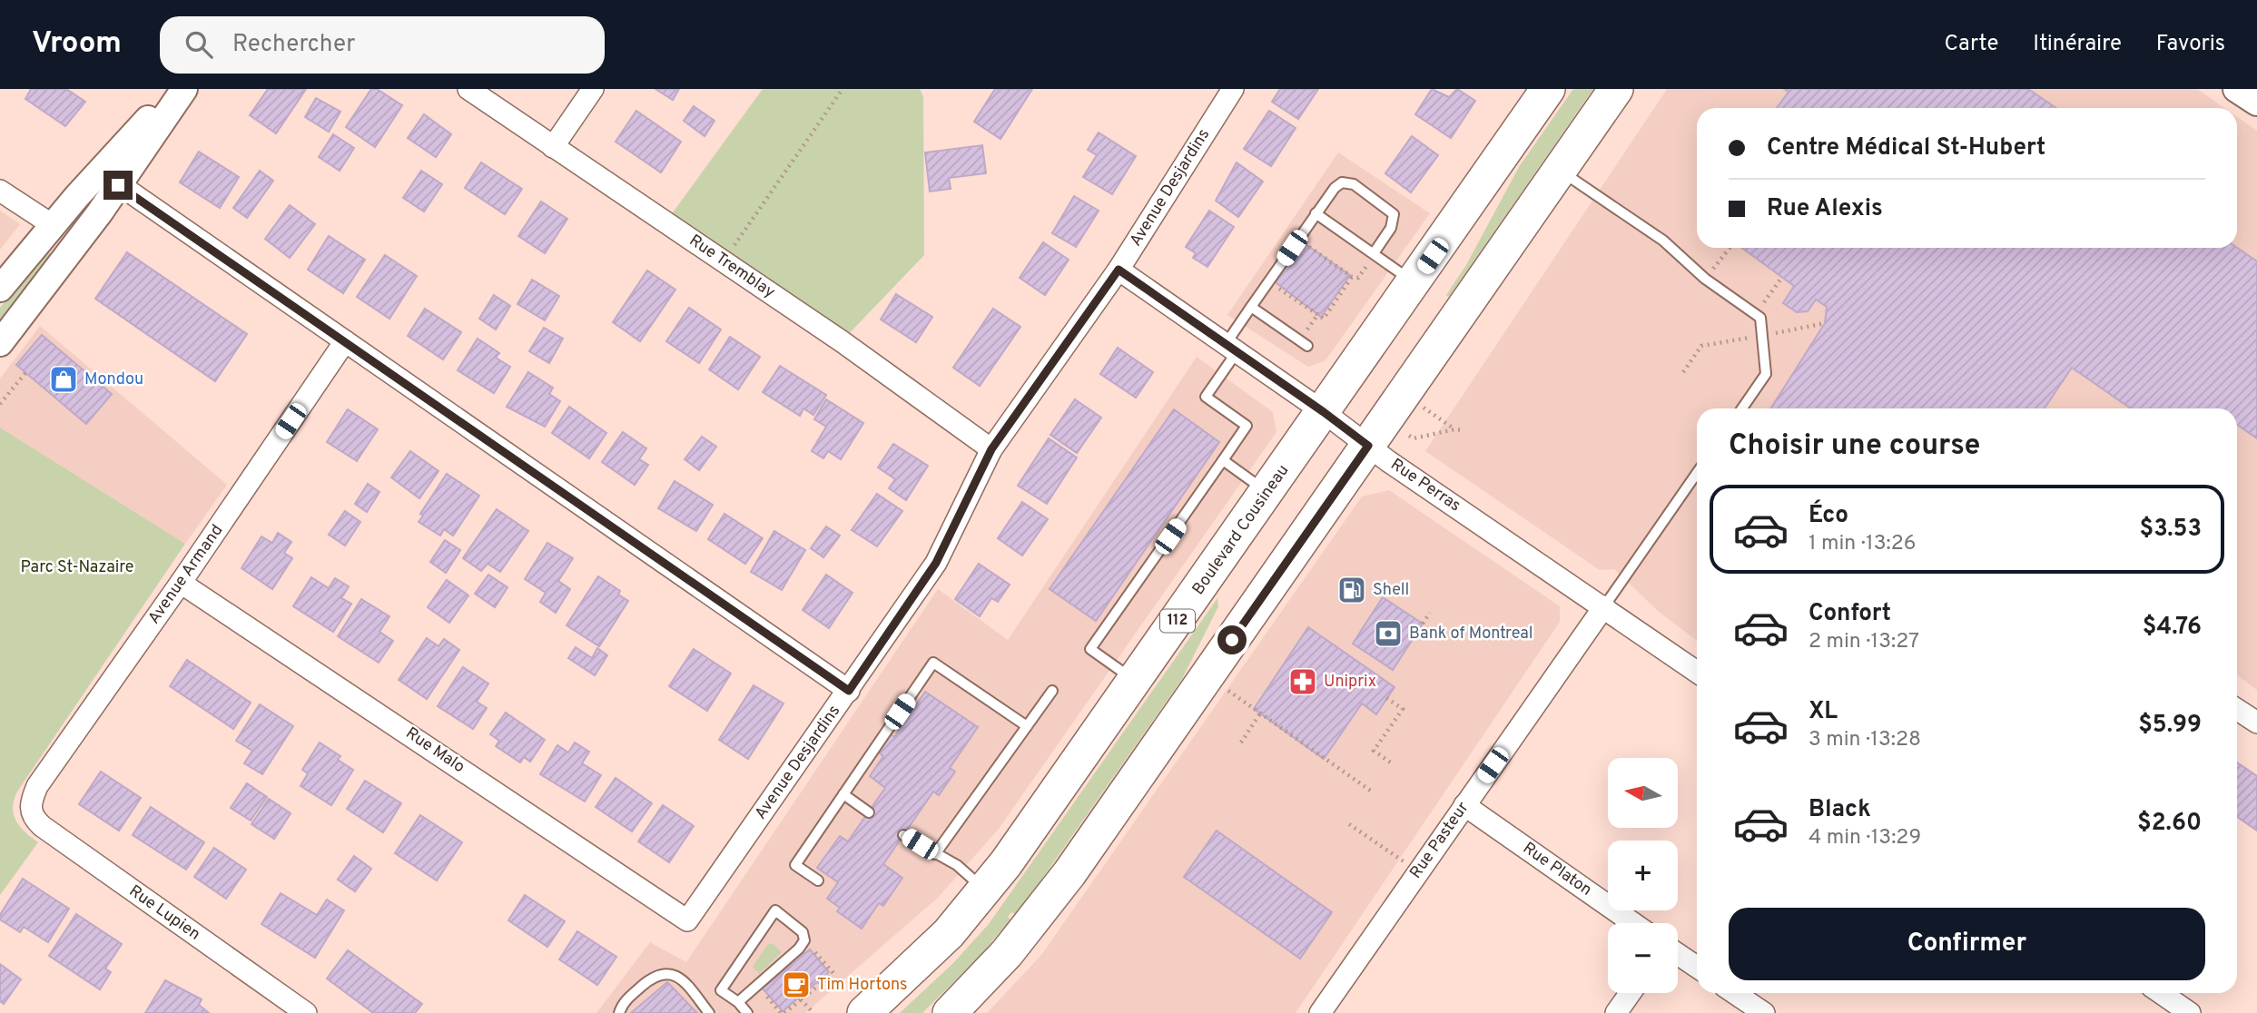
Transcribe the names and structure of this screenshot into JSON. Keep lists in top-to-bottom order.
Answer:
{
  "streets": {
    "main road": ["Boulevard Cousineau", "112"],
    "street": [
      "Avenue Desjardins",
      "Rue Tremblay",
      "Rue Perras",
      "Avenue Armand",
      "Rue Malo",
      "Rue Pasteur",
      "Rue Platon",
      "Rue Lupien"
    ]
  },
  "crossings": [
    ["Avenue Desjardins", "Rue Tremblay"],
    ["Avenue Desjardins", "Rue Perras"],
    ["Avenue Desjardins", "Rue Malo"],
    ["Rue Perras", "Boulevard Cousineau"],
    ["Rue Perras", "Rue Pasteur"],
    ["Avenue Armand", "Rue Malo"],
    ["Avenue Armand", "Rue Lupien"],
    ["Rue Pasteur", "Rue Platon"]
  ],
  "parks": ["Parc St-Nazaire"],
  "places": {
    "shop": ["Mondou"],
    "fuel station": ["Shell"],
    "bank": ["Bank of Montreal"],
    "pharmacy": ["Uniprix"],
    "cafe": ["Tim Hortons"]
  },
  "north": "left",
  "page": {
    "header": "Vroom",
    "search": "Rechercher",
    "nav": ["Carte", "Itinéraire", "Favoris"],
    "banner": ["Centre Médical St-Hubert", "Rue Alexis"],
    "heading": "Choisir une course",
    "list": [
      {
        "name": "Éco",
        "note": "1 min · 13:26",
        "value": "$3.53"
      },
      {
        "name": "Confort",
        "note": "2 min · 13:27",
        "value": "$4.76"
      },
      {
        "name": "XL",
        "note": "3 min · 13:28",
        "value": "$5.99"
      },
      {
        "name": "Black",
        "note": "4 min · 13:29",
        "value": "$2.60"
      }
    ],
    "map_buttons": ["+", "−"],
    "buttons": "Confirmer"
  }
}
